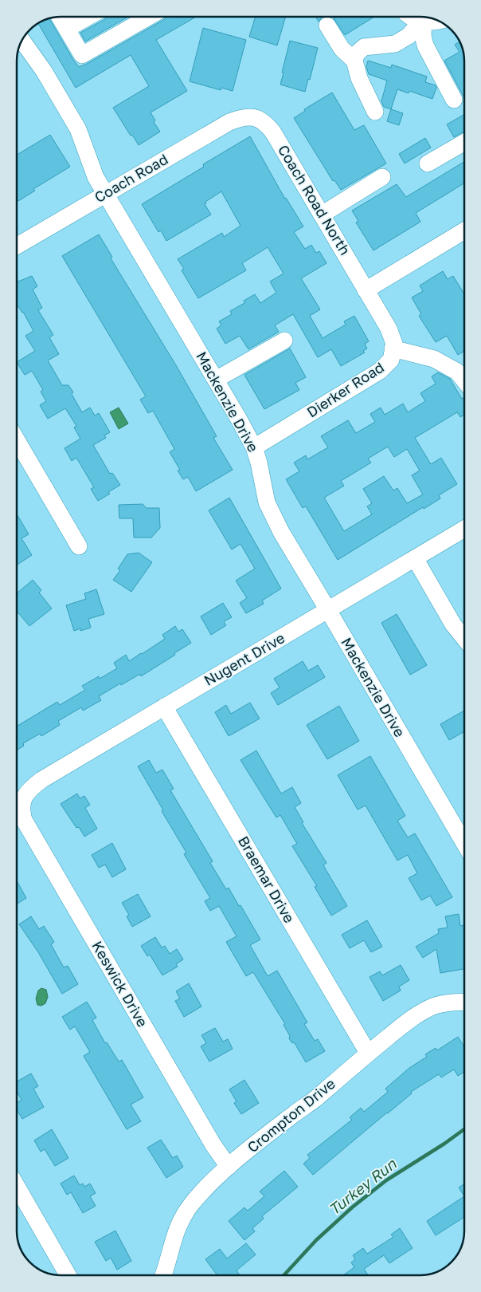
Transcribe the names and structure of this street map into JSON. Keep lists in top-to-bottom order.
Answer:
{
  "streets": {
    "street": [
      "Coach Road",
      "Coach Road North",
      "Dierker Road",
      "Mackenzie Drive",
      "Nugent Drive",
      "Braemar Drive",
      "Keswick Drive",
      "Crompton Drive"
    ]
  },
  "crossings": [
    ["Coach Road", "Coach Road North"],
    ["Coach Road", "Mackenzie Drive"],
    ["Coach Road North", "Dierker Road"],
    ["Dierker Road", "Mackenzie Drive"],
    ["Mackenzie Drive", "Nugent Drive"],
    ["Nugent Drive", "Braemar Drive"],
    ["Nugent Drive", "Keswick Drive"],
    ["Braemar Drive", "Crompton Drive"],
    ["Keswick Drive", "Crompton Drive"]
  ],
  "water": ["Turkey Run"]
}
